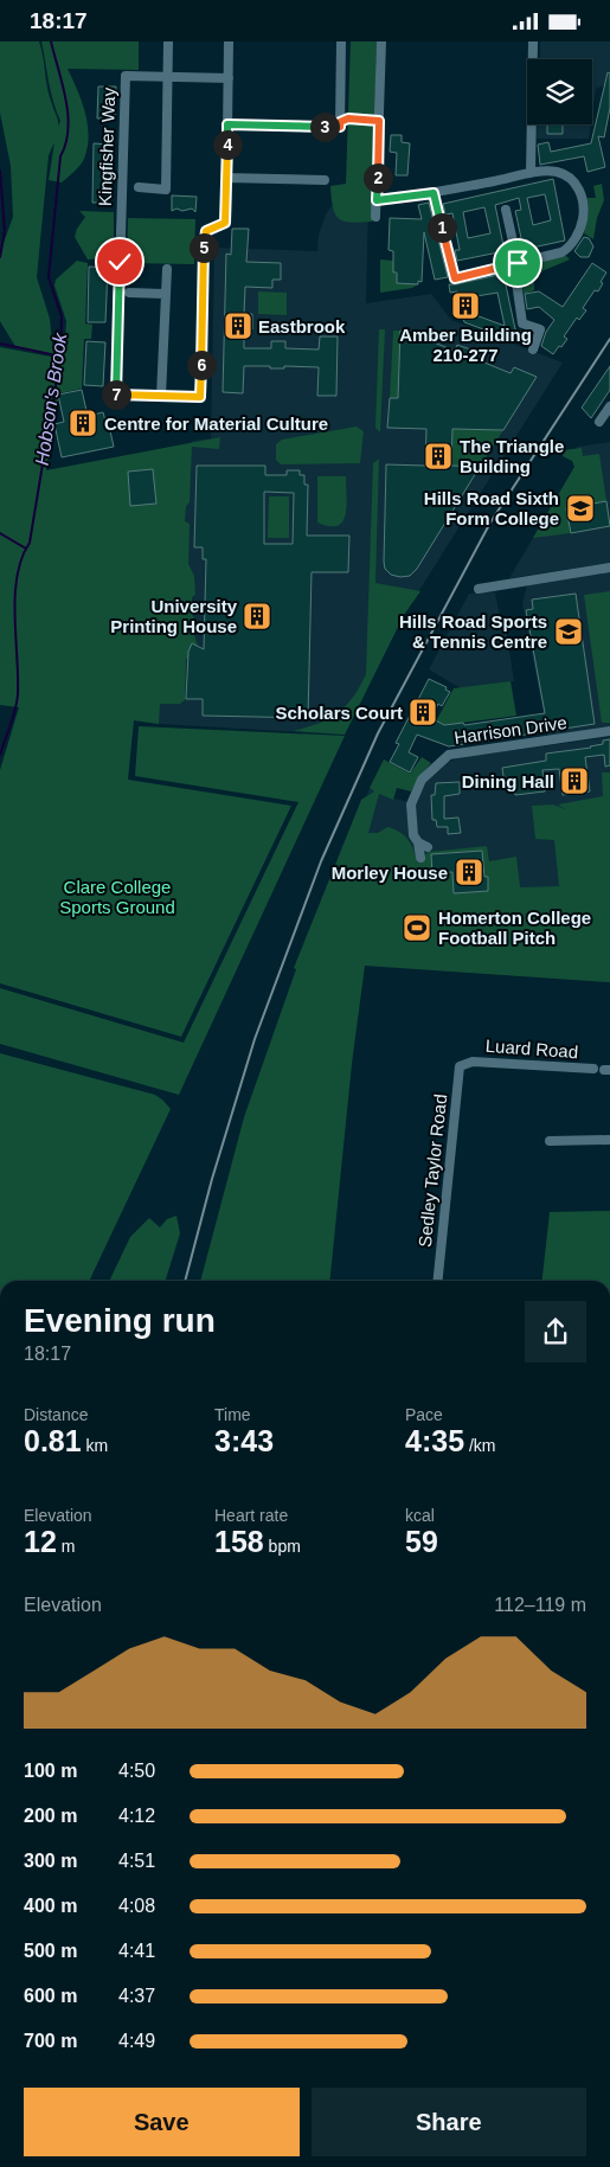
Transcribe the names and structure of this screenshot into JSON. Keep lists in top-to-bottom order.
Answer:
{
  "streets": {
    "street": [
      "Kingfisher Way",
      "Harrison Drive",
      "Luard Road",
      "Sedley Taylor Road"
    ]
  },
  "crossings": [
    ["Luard Road", "Sedley Taylor Road"]
  ],
  "water": ["Hobson's Brook"],
  "parks": ["Clare College Sports Ground"],
  "places": {
    "building": [
      "Amber Building 210-277",
      "Eastbrook",
      "Centre for Material Culture",
      "The Triangle Building",
      "University Printing House",
      "Scholars Court",
      "Dining Hall",
      "Morley House"
    ],
    "school or university": ["Hills Road Sixth Form College", "Hills Road Sports & Tennis Centre"],
    "sports": ["Homerton College Football Pitch"]
  },
  "page": {
    "status": "18:17",
    "pins": [
      "3",
      "4",
      "2",
      "1",
      "5",
      "6",
      "7"
    ],
    "heading": ["Evening run", "18:17"],
    "stats": [
      ["Distance", "0.81 km"],
      ["Time", "3:43"],
      ["Pace", "4:35 /km"],
      ["Elevation", "12 m"],
      ["Heart rate", "158 bpm"],
      ["kcal", "59"]
    ],
    "chart": ["Elevation", "112–119 m"],
    "list": [
      {
        "name": "100 m",
        "note": "4:50"
      },
      {
        "name": "200 m",
        "note": "4:12"
      },
      {
        "name": "300 m",
        "note": "4:51"
      },
      {
        "name": "400 m",
        "note": "4:08"
      },
      {
        "name": "500 m",
        "note": "4:41"
      },
      {
        "name": "600 m",
        "note": "4:37"
      },
      {
        "name": "700 m",
        "note": "4:49"
      }
    ],
    "buttons": ["Save", "Share"]
  }
}
